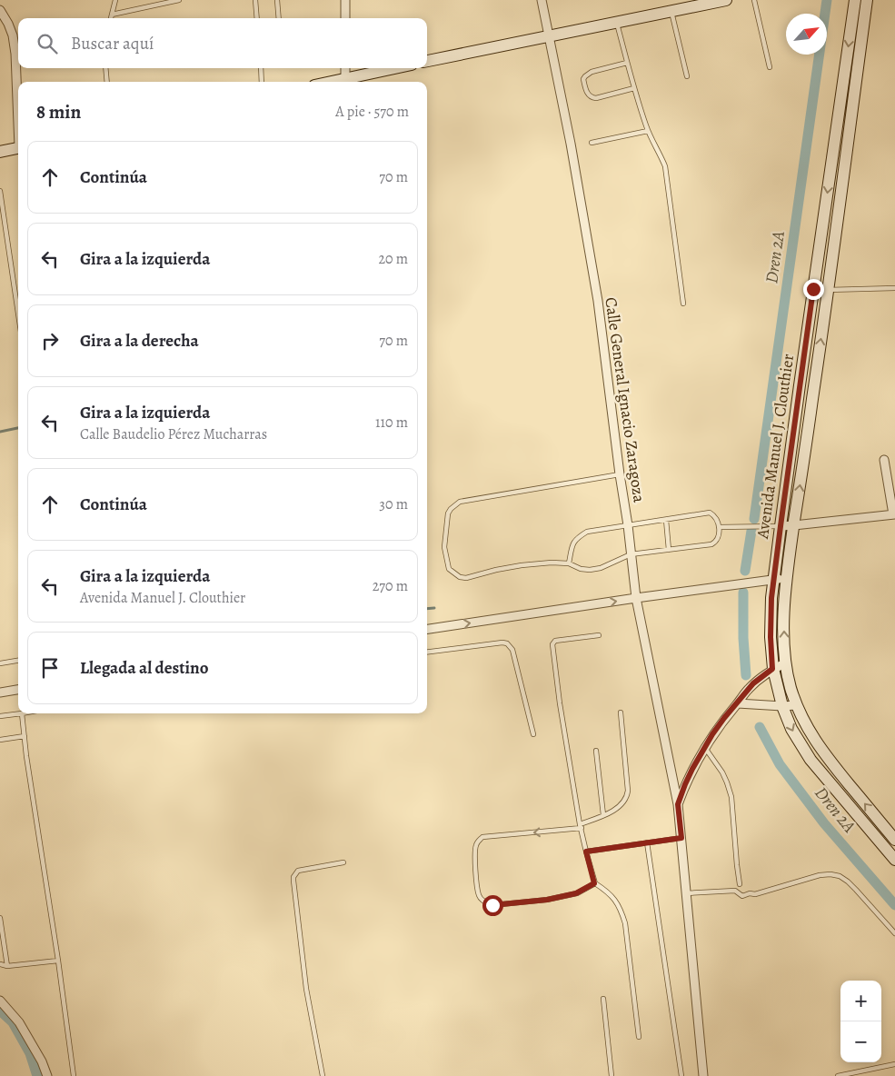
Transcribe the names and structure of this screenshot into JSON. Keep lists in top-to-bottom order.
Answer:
{
  "streets": {
    "main road": ["Avenida Manuel J. Clouthier"],
    "street": ["Calle General Ignacio Zaragoza"]
  },
  "water": ["Dren 2A"],
  "north": "top right",
  "page": {
    "search": "Buscar aquí",
    "heading": ["8 min", "A pie · 570 m"],
    "list": [
      ["Continúa", "70 m"],
      ["Gira a la izquierda", "20 m"],
      ["Gira a la derecha", "70 m"],
      ["Gira a la izquierda", "Calle Baudelio Pérez Mucharras", "110 m"],
      ["Continúa", "30 m"],
      ["Gira a la izquierda", "Avenida Manuel J. Clouthier", "270 m"],
      "Llegada al destino"
    ],
    "map_buttons": ["+", "−"]
  }
}
